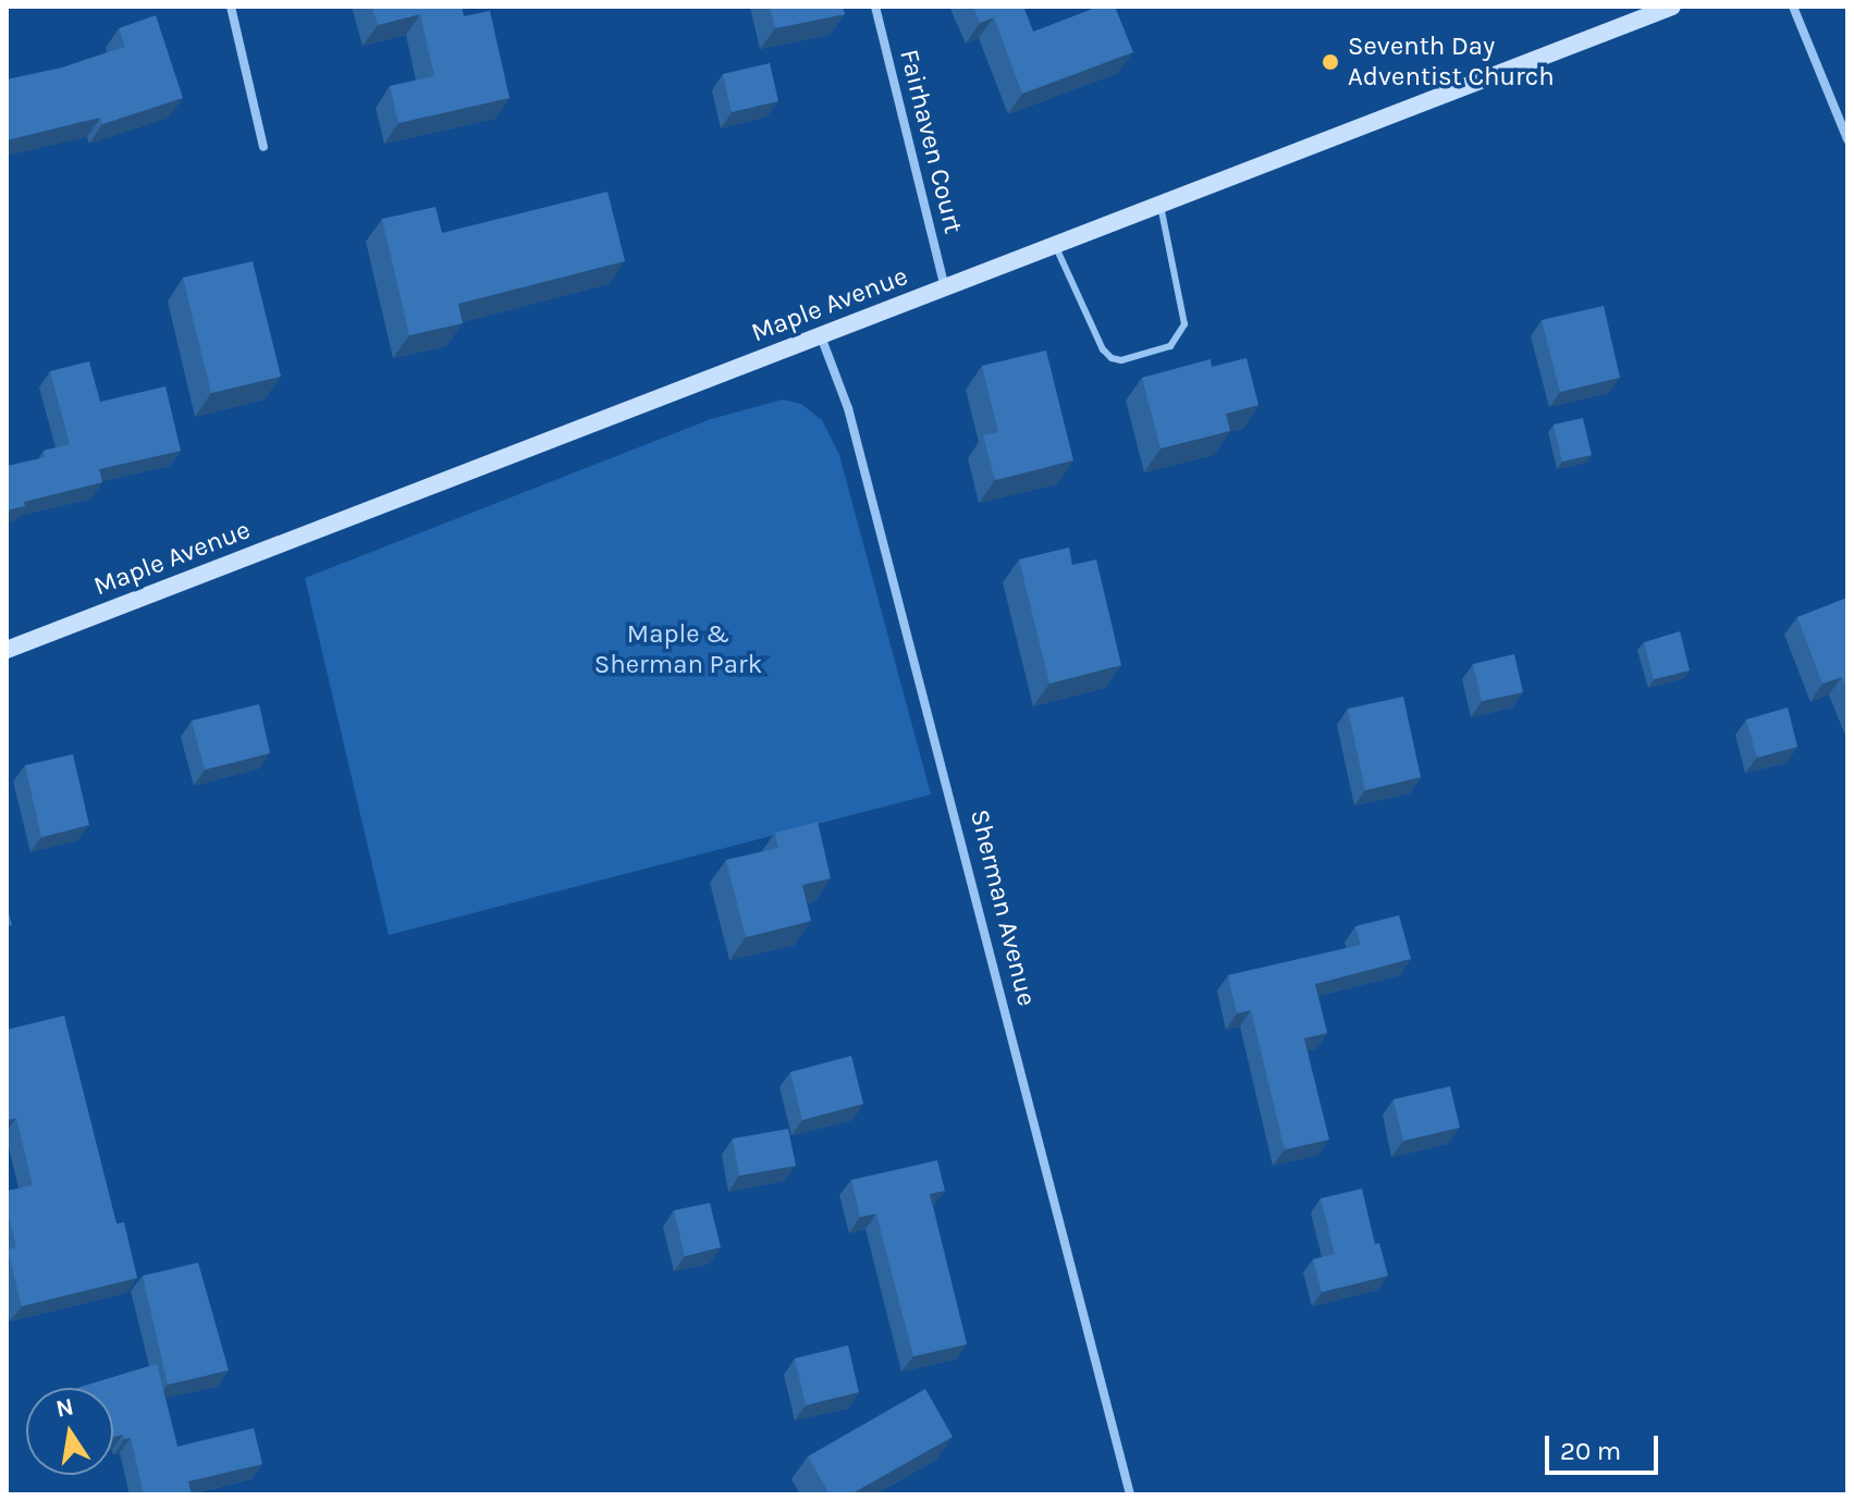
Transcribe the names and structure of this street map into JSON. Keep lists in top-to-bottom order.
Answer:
{
  "streets": {
    "main road": ["Maple Avenue"],
    "street": ["Fairhaven Court", "Sherman Avenue"]
  },
  "crossings": [
    ["Fairhaven Court", "Maple Avenue"],
    ["Maple Avenue", "Sherman Avenue"]
  ],
  "parks": ["Maple & Sherman Park"],
  "places": ["Seventh Day Adventist Church"],
  "scale_bar": "20 m",
  "north": "top"
}
